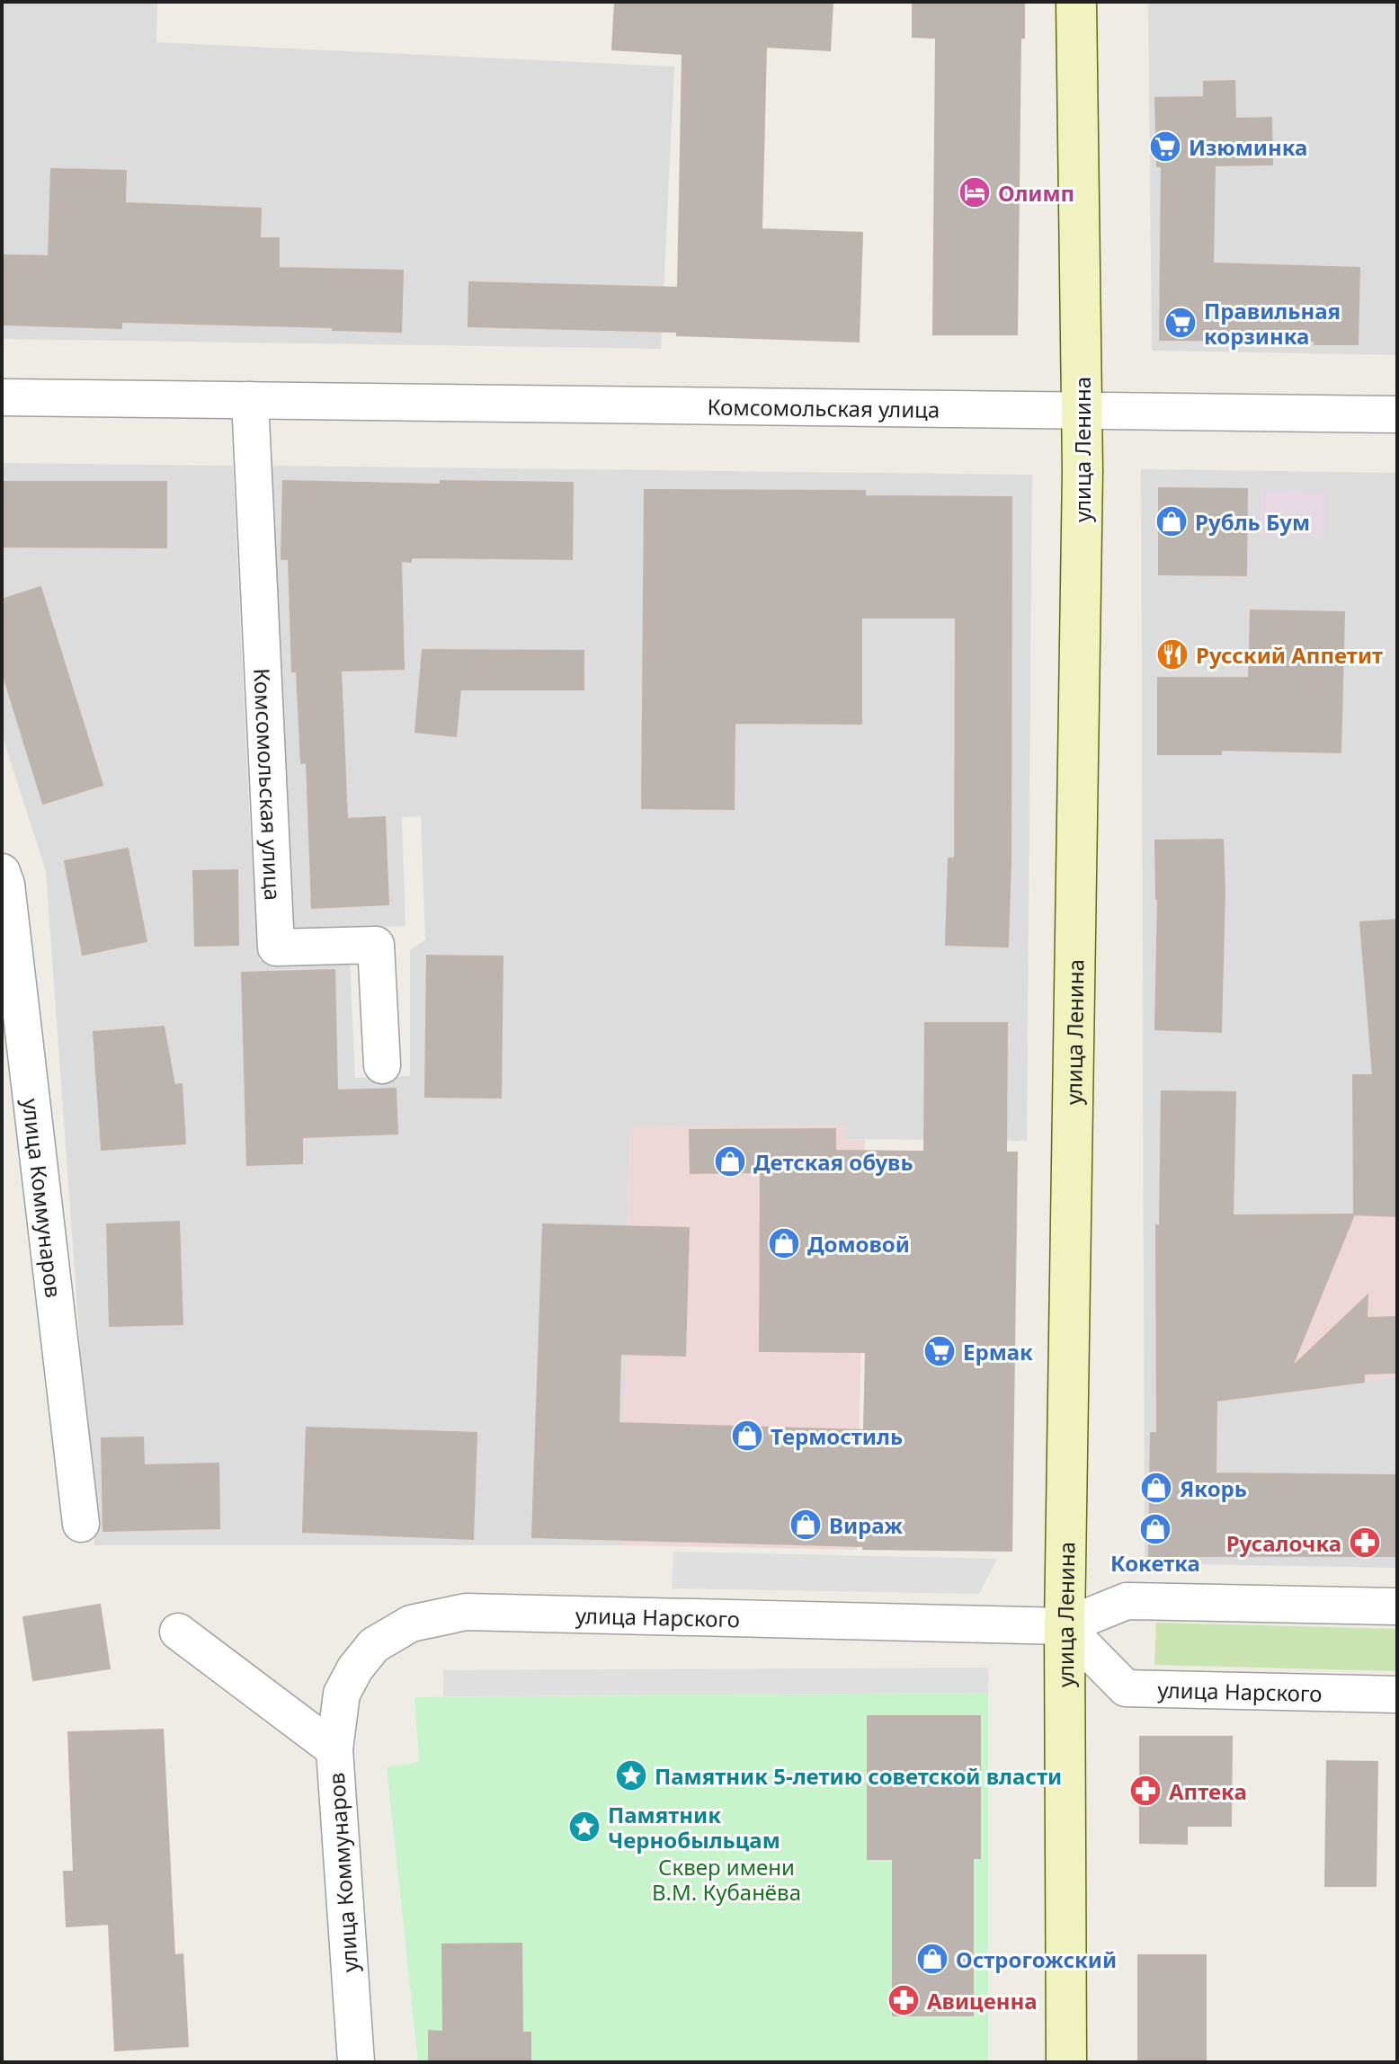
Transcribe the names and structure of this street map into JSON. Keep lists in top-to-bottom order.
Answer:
{
  "streets": {
    "main road": ["улица Ленина"],
    "street": ["Комсомольская улица", "улица Коммунаров", "улица Нарского"]
  },
  "crossings": [
    ["Комсомольская улица", "улица Ленина"],
    ["улица Ленина", "улица Нарского"],
    ["улица Коммунаров", "улица Нарского"]
  ],
  "parks": ["Сквер имени В.М. Кубанёва"],
  "places": {
    "supermarket": ["Изюминка", "Правильная корзинка", "Ермак"],
    "hotel": ["Олимп"],
    "shop": [
      "Рубль Бум",
      "Детская обувь",
      "Домовой",
      "Термостиль",
      "Якорь",
      "Вираж",
      "Кокетка",
      "Острогожский"
    ],
    "restaurant": ["Русский Аппетит"],
    "pharmacy": ["Русалочка", "Аптека", "Авиценна"],
    "place": ["Памятник 5-летию советской власти", "Памятник Чернобыльцам"]
  }
}
